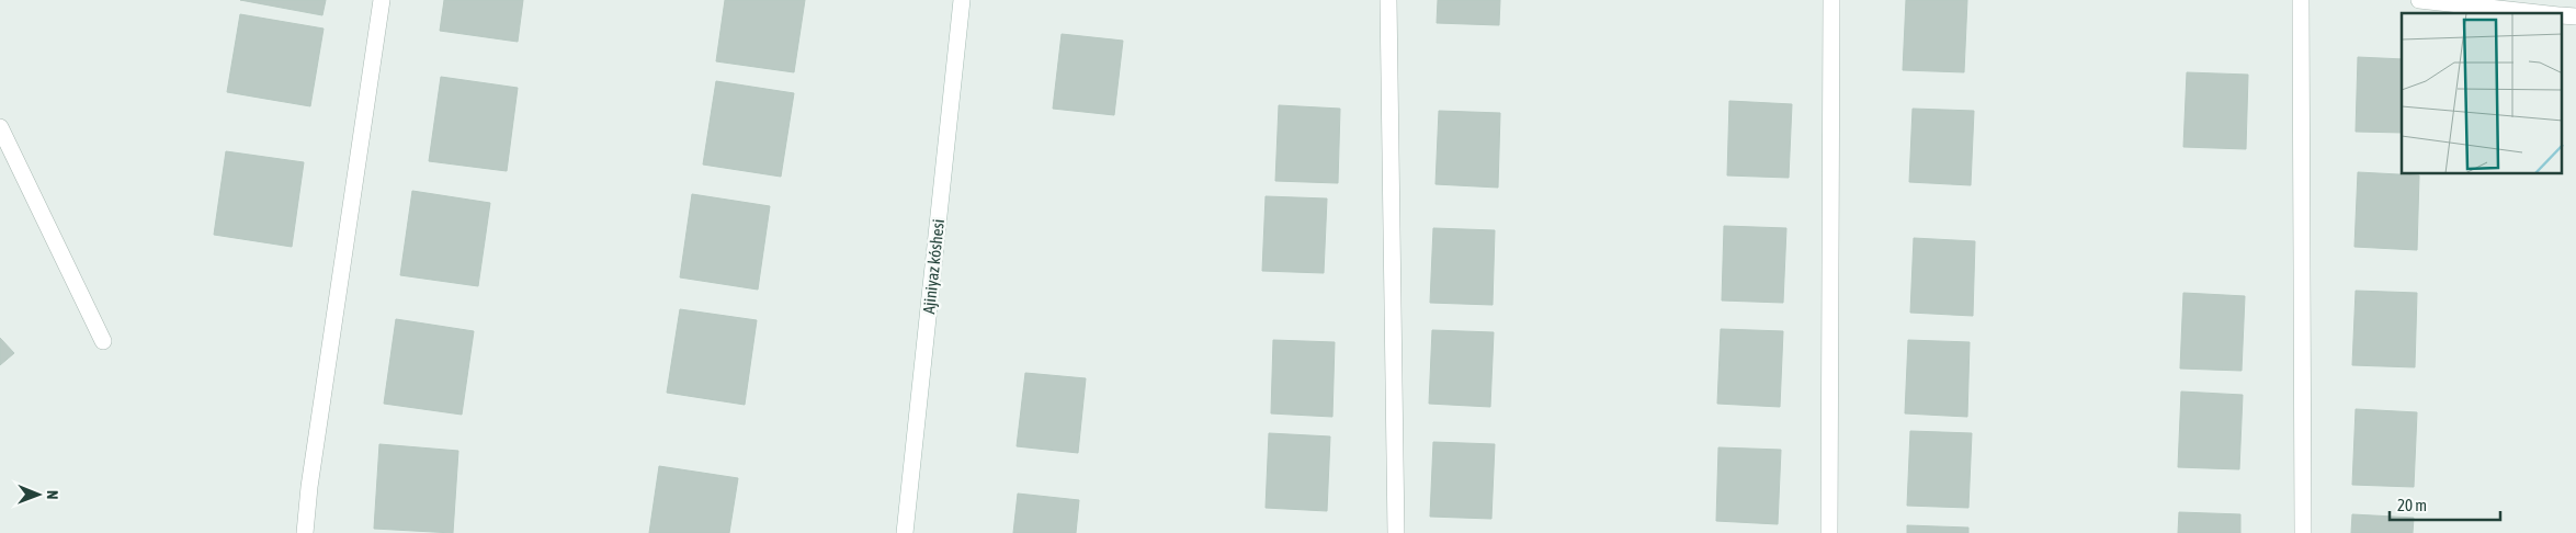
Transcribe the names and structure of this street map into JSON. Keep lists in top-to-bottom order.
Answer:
{
  "streets": {
    "street": ["Ajiniyaz kóshesi"]
  },
  "scale_bar": "20 m",
  "north": "right"
}
